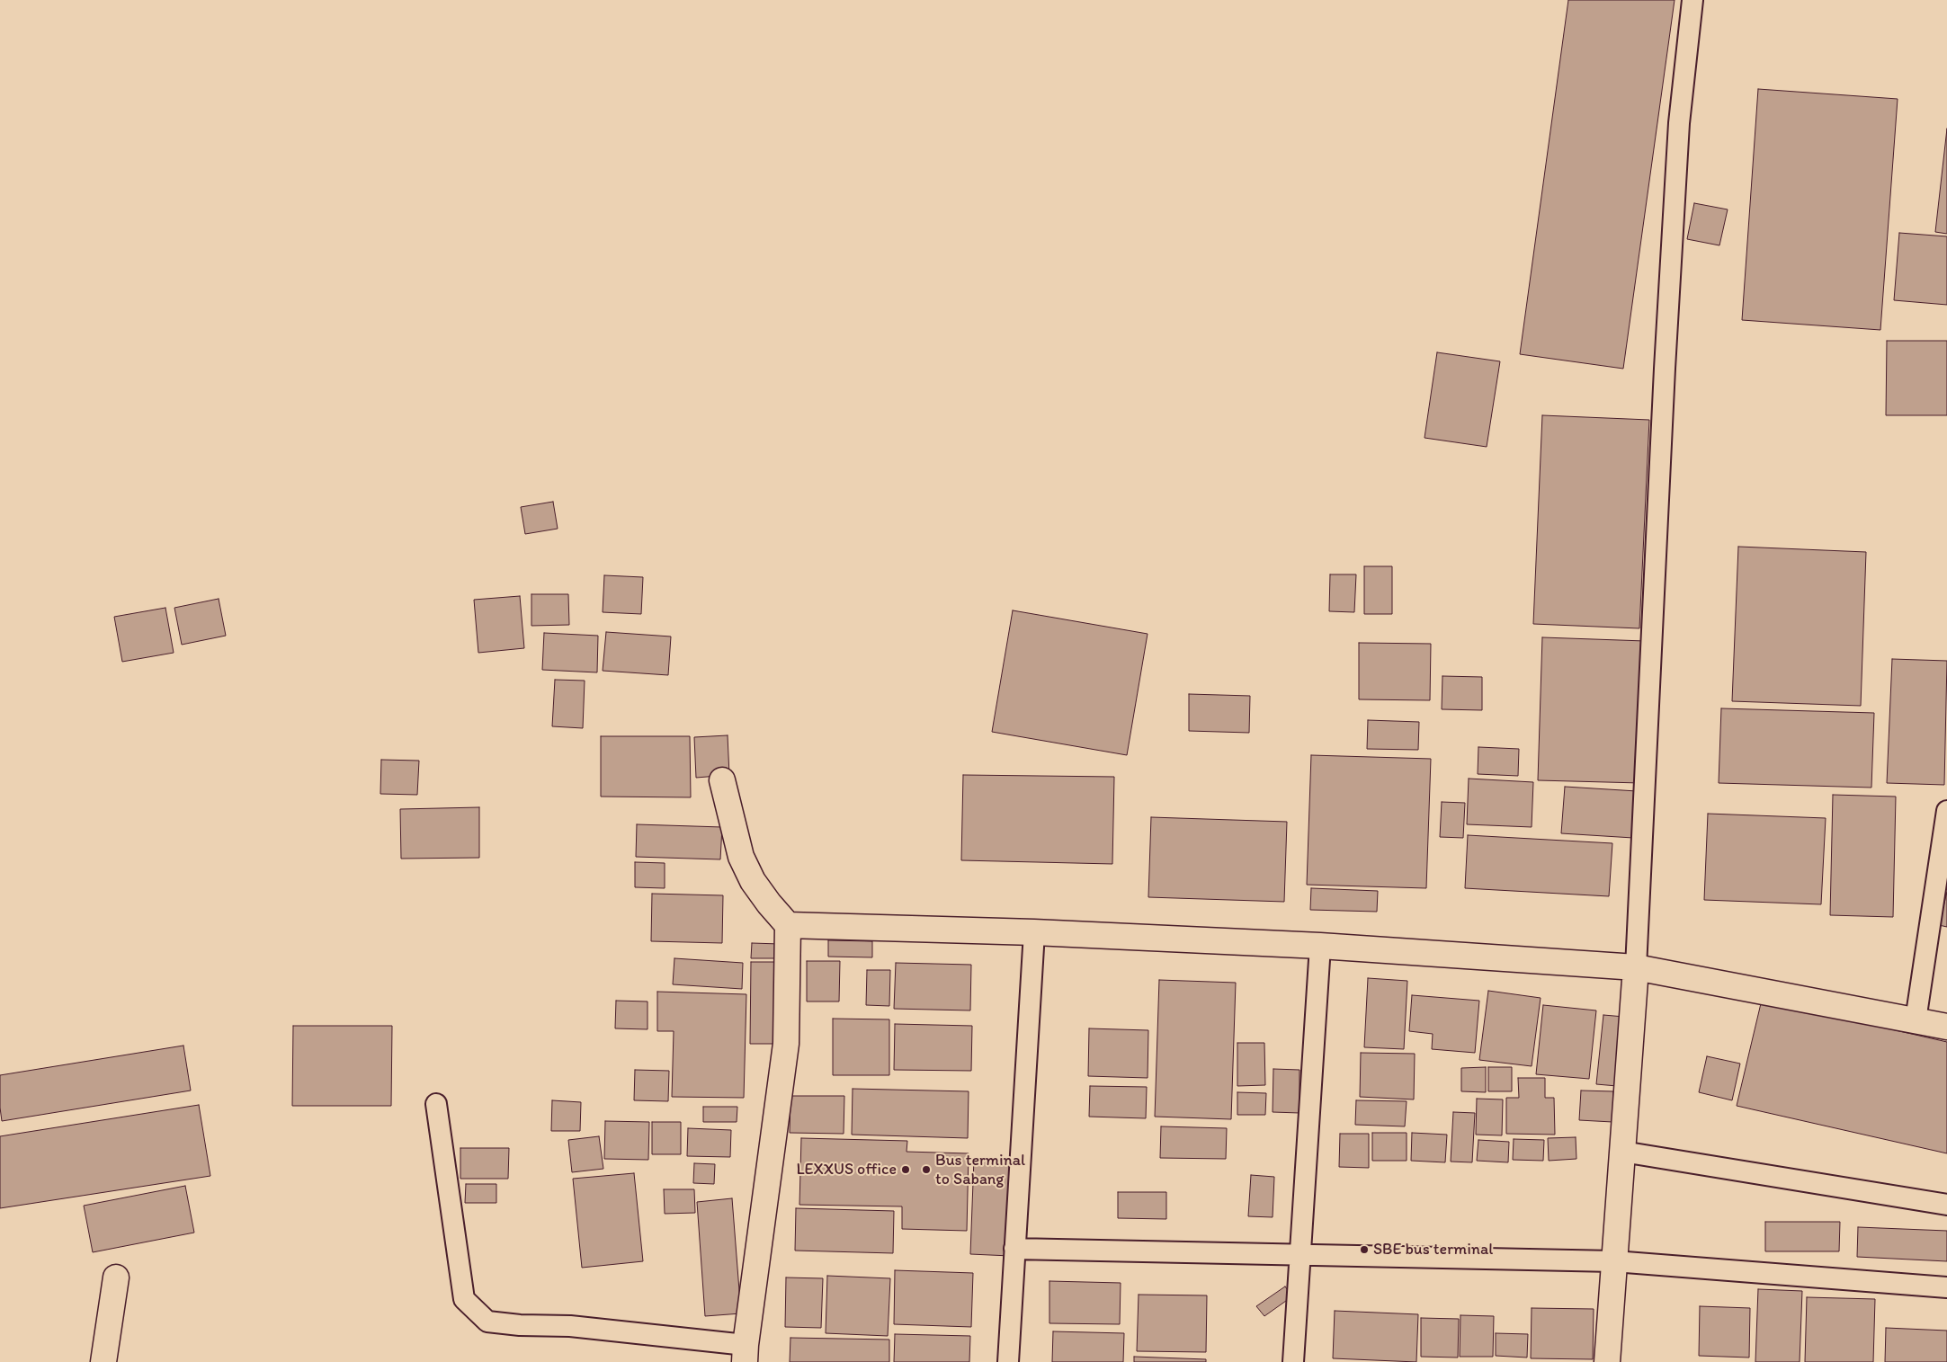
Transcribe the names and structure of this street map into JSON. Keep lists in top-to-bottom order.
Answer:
{
  "places": ["LEXXUS office", "Bus terminal to Sabang", "SBE bus terminal"]
}
